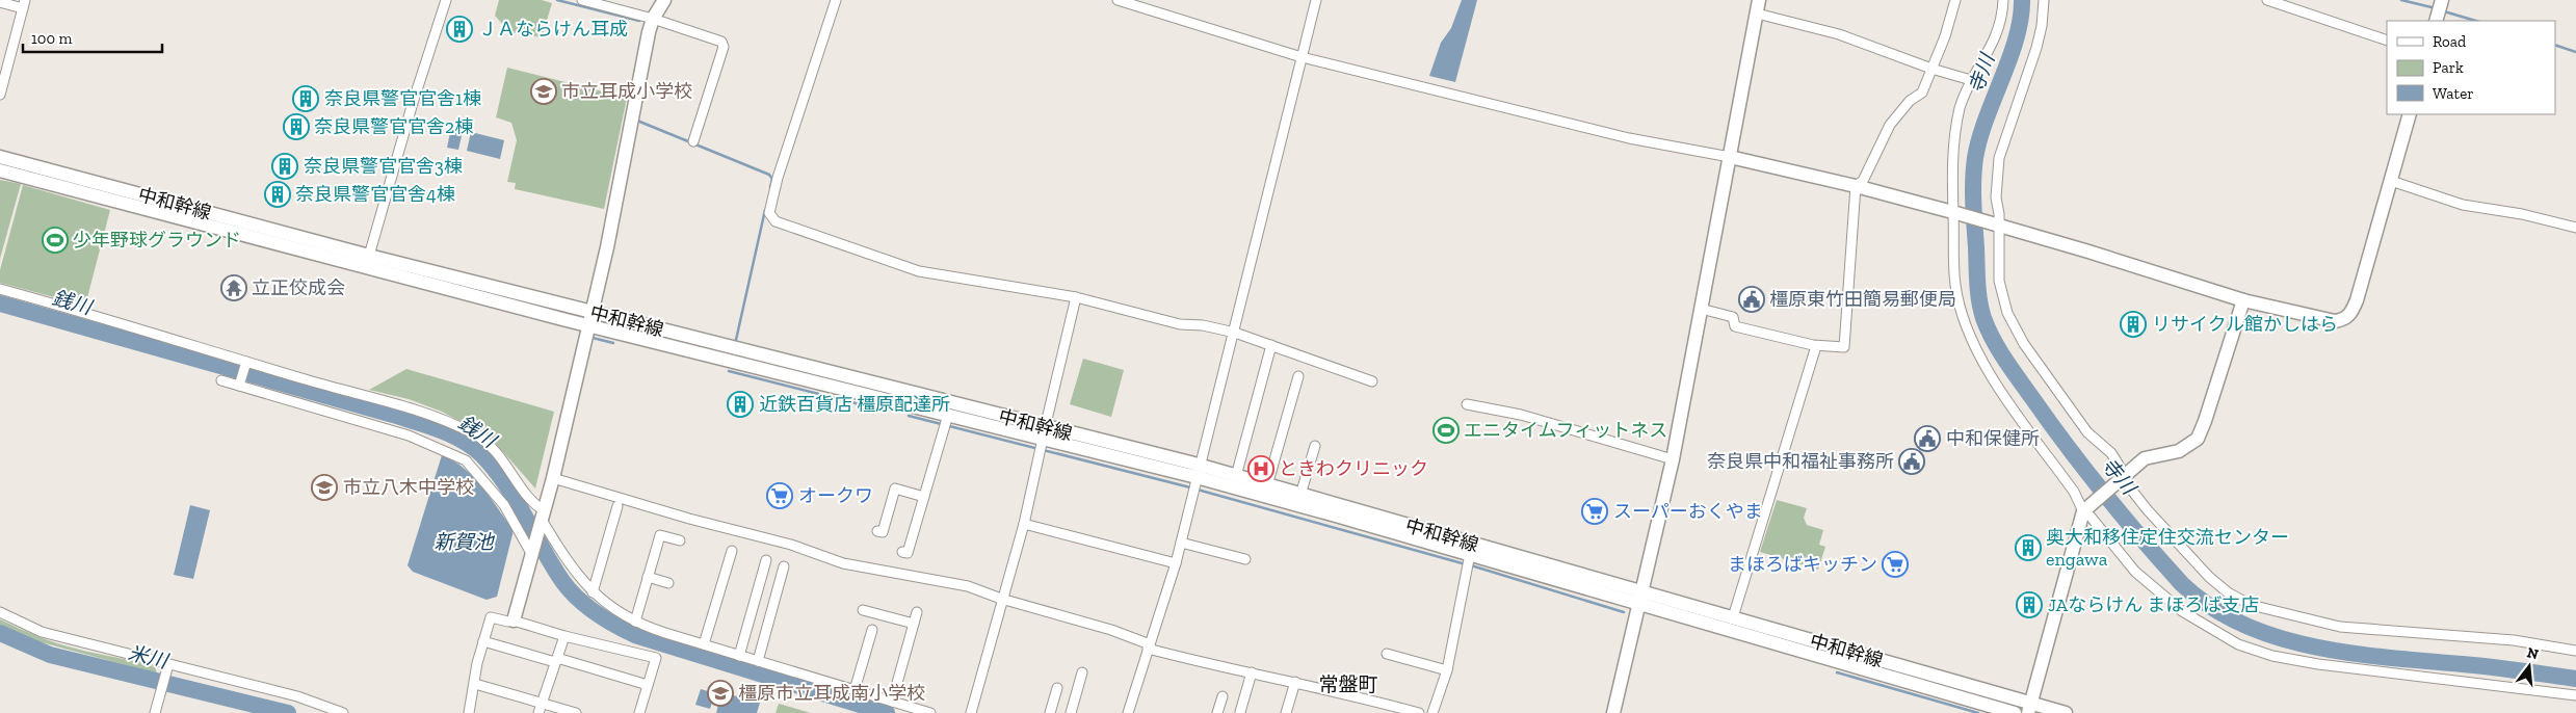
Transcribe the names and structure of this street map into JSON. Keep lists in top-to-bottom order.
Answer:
{
  "streets": {
    "main road": ["中和幹線"]
  },
  "districts": ["常盤町"],
  "water": [
    "寺川",
    "銭川",
    "新賀池",
    "米川"
  ],
  "places": {
    "building": [
      "ＪＡならけん耳成",
      "奈良県警官官舎1棟",
      "奈良県警官官舎2棟",
      "奈良県警官官舎3棟",
      "奈良県警官官舎4棟",
      "リサイクル館かしはら",
      "近鉄百貨店 橿原配達所",
      "奥大和移住定住交流センター engawa",
      "JAならけん まほろば支店"
    ],
    "school or university": ["市立耳成小学校", "市立八木中学校", "橿原市立耳成南小学校"],
    "sports": ["少年野球グラウンド", "エニタイムフィットネス"],
    "temple": ["立正佼成会"],
    "public building": ["橿原東竹田簡易郵便局", "中和保健所", "奈良県中和福祉事務所"],
    "hospital": ["ときわクリニック"],
    "supermarket": ["オークワ", "スーパーおくやま", "まほろばキッチン"]
  },
  "legend": ["Road", "Park", "Water"],
  "scale_bar": "100 m",
  "north": "top"
}
